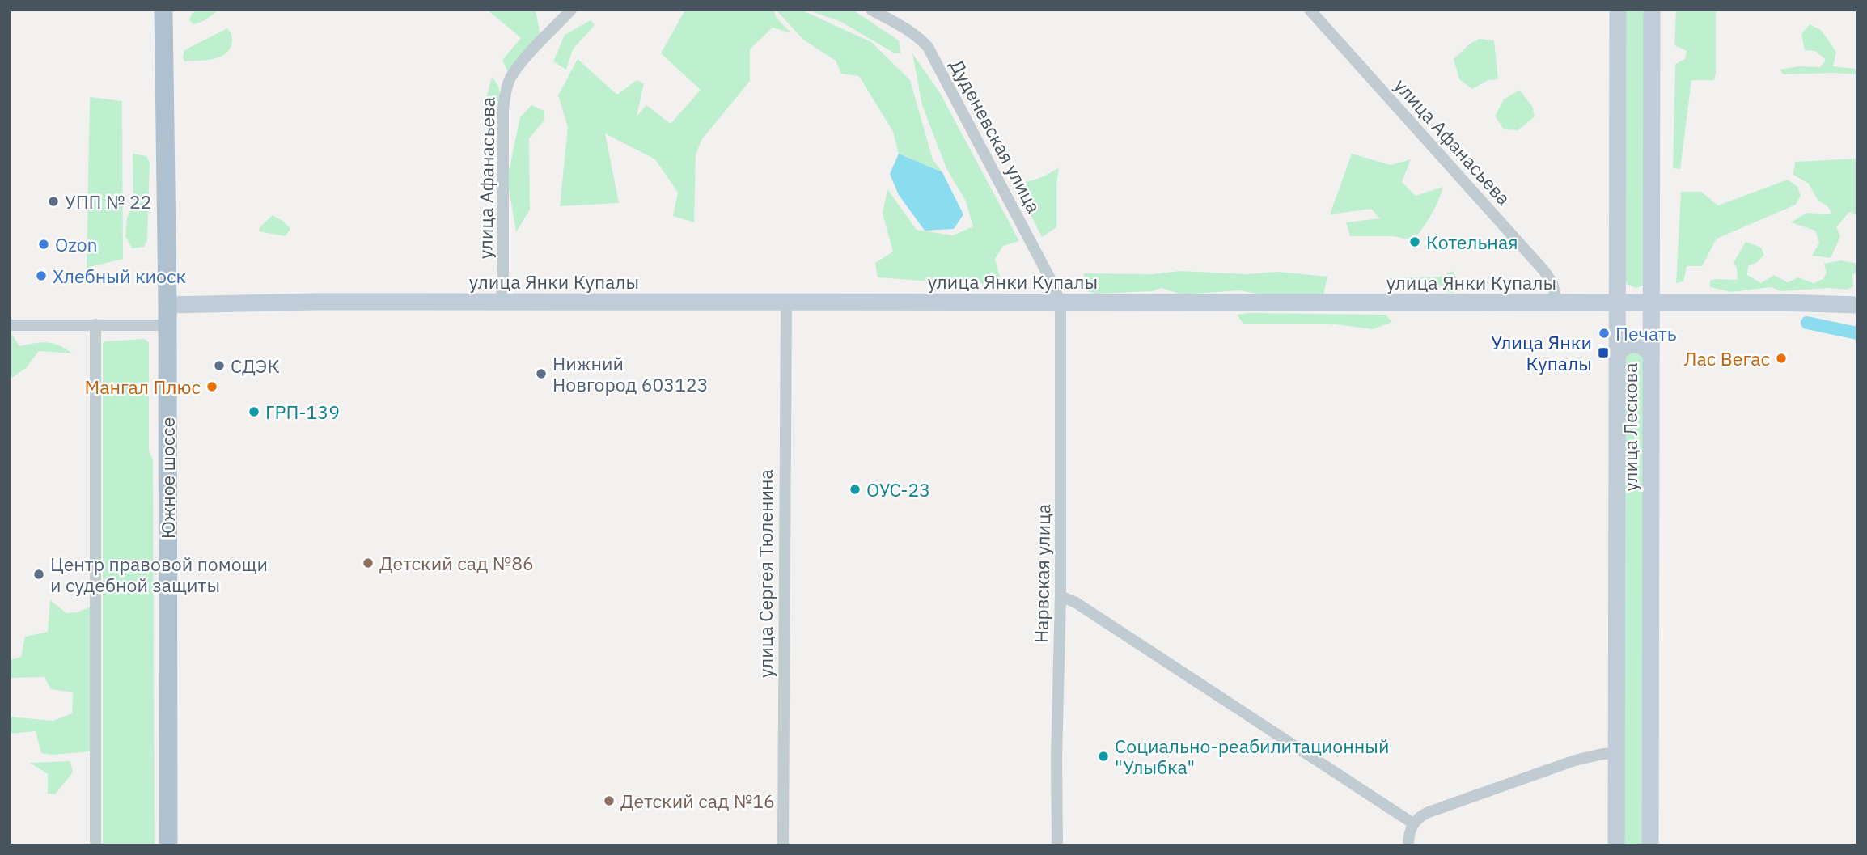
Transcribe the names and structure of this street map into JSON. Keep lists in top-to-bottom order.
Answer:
{
  "streets": {
    "main road": ["улица Янки Купалы", "улица Лескова", "Южное шоссе"],
    "street": [
      "Дуденевская улица",
      "улица Афанасьева",
      "улица Сергея Тюленина",
      "Нарвская улица"
    ]
  },
  "crossings": [
    ["Дуденевская улица", "улица Янки Купалы"],
    ["Дуденевская улица", "Нарвская улица"],
    ["улица Афанасьева", "улица Янки Купалы"],
    ["улица Янки Купалы", "улица Лескова"],
    ["улица Янки Купалы", "Южное шоссе"],
    ["улица Янки Купалы", "улица Сергея Тюленина"],
    ["улица Янки Купалы", "Нарвская улица"]
  ],
  "places": {
    "other": [
      "УПП № 22",
      "Котельная",
      "Ozon",
      "Хлебный киоск",
      "Печать",
      "Лас Вегас",
      "СДЭК",
      "Нижний Новгород 603123",
      "Мангал Плюс",
      "ГРП-139",
      "ОУС-23",
      "Детский сад №86",
      "Центр правовой помощи и судебной защиты",
      "Социально-реабилитационный \"Улыбка\"",
      "Детский сад №16"
    ],
    "transit": ["Улица Янки Купалы"]
  }
}
